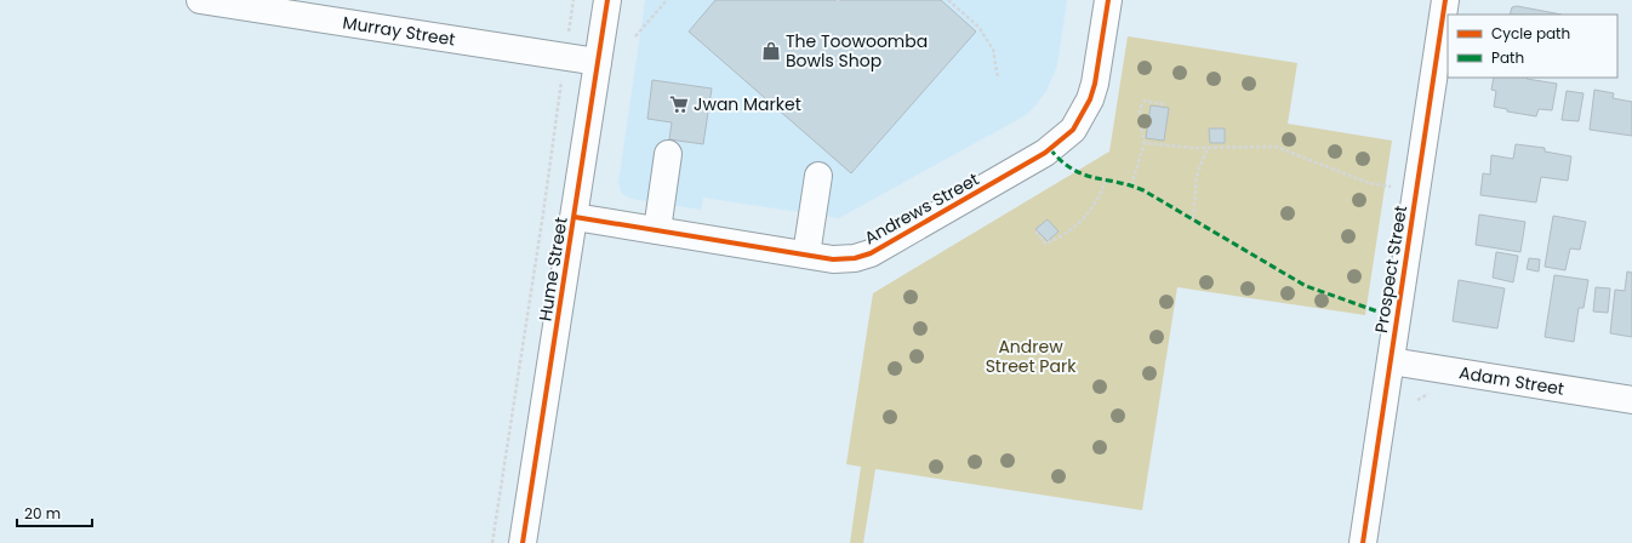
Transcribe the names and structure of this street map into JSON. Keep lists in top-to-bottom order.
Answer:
{
  "streets": {
    "street": [
      "Murray Street",
      "Andrews Street",
      "Hume Street",
      "Prospect Street",
      "Adam Street"
    ]
  },
  "crossings": [
    ["Murray Street", "Hume Street"],
    ["Andrews Street", "Hume Street"],
    ["Prospect Street", "Adam Street"]
  ],
  "parks": ["Andrew Street Park"],
  "places": {
    "shop": ["The Toowoomba Bowls Shop"],
    "supermarket": ["Jwan Market"]
  },
  "legend": ["Cycle path", "Path"],
  "scale_bar": "20 m"
}
